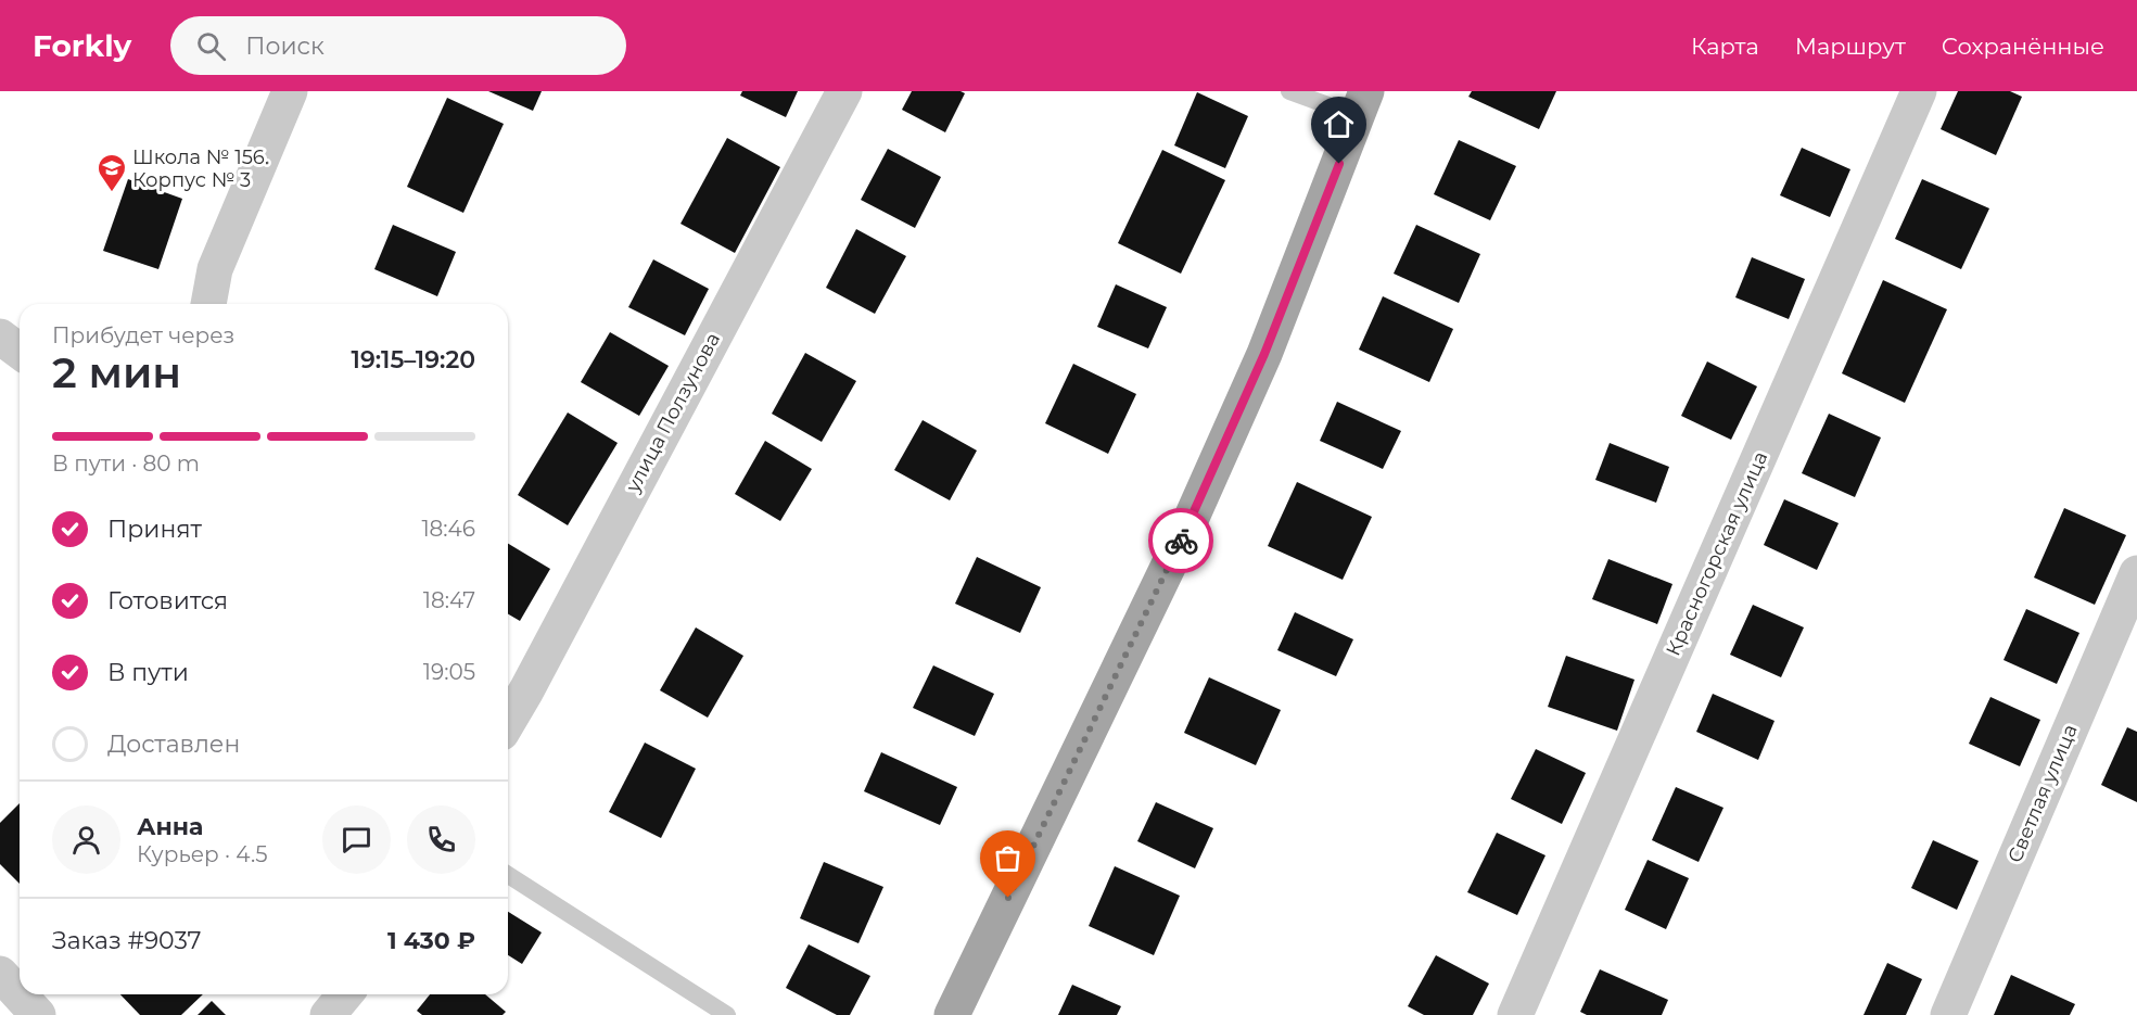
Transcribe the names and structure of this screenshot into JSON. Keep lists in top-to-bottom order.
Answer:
{
  "streets": {
    "street": ["улица Ползунова", "Красногорская улица", "Светлая улица"]
  },
  "places": {
    "school or university": ["Школа № 156. Корпус № 3"]
  },
  "page": {
    "header": "Forkly",
    "search": "Поиск",
    "nav": ["Карта", "Маршрут", "Сохранённые"],
    "heading": ["2 мин", "Прибудет через", "19:15–19:20"],
    "panel": [
      "Анна",
      "Курьер · 4.5",
      "Заказ #9037",
      "1 430 ₽"
    ],
    "bar": "В пути · 80 m",
    "list": [
      ["Принят", "18:46"],
      ["Готовится", "18:47"],
      ["В пути", "19:05"],
      "Доставлен"
    ]
  }
}
